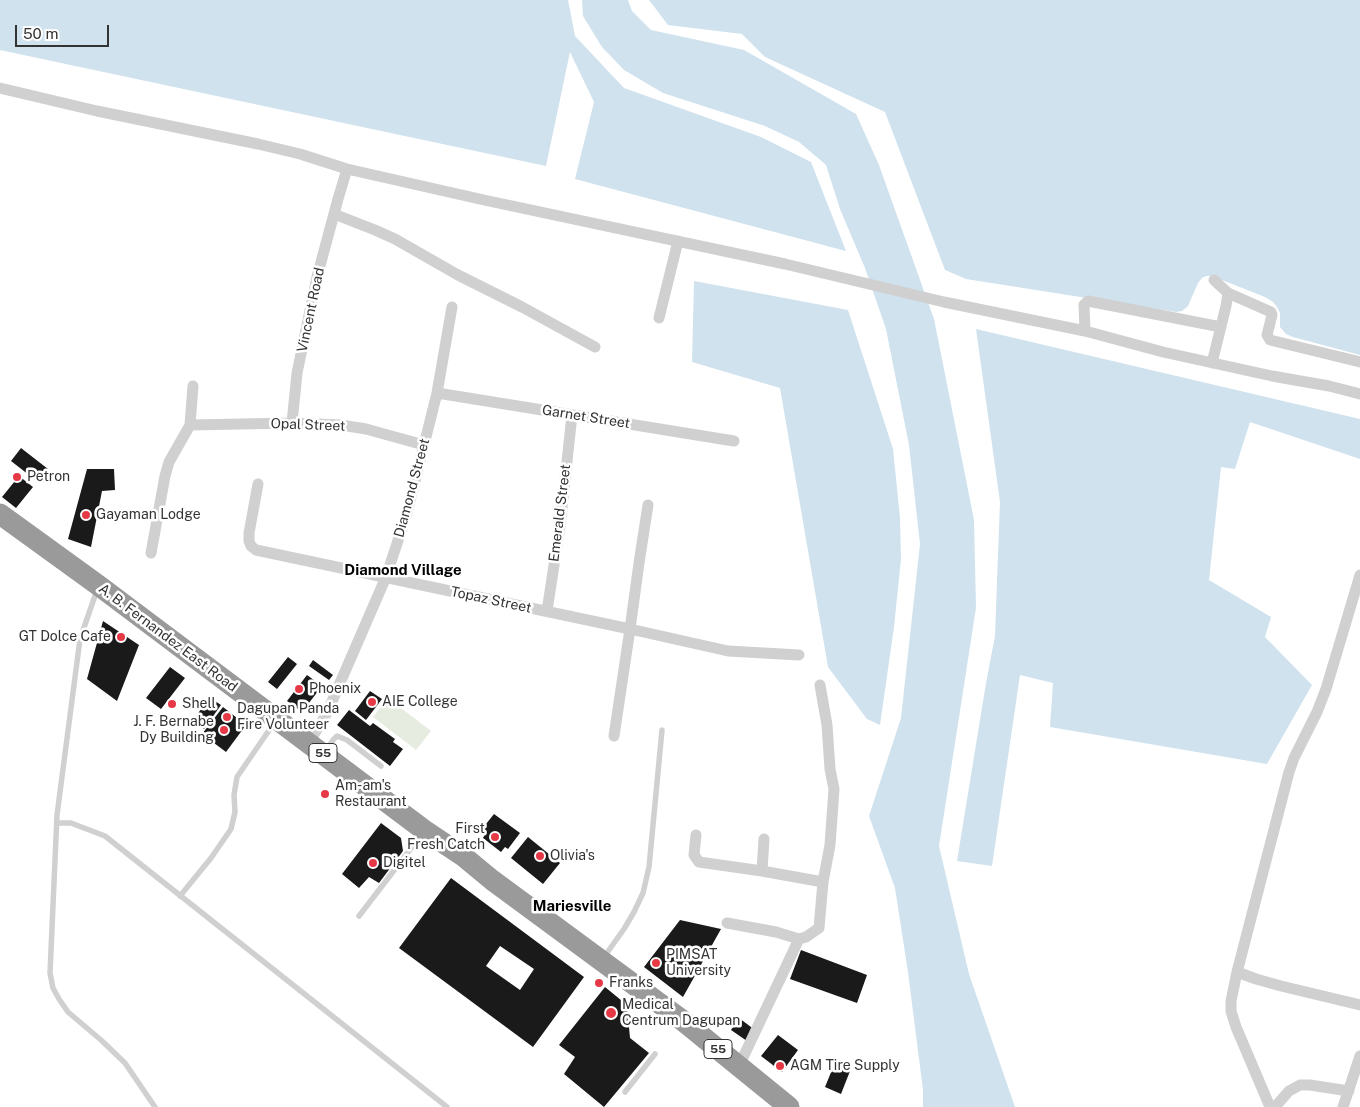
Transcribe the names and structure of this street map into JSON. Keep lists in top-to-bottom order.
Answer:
{
  "streets": {
    "highway": ["A. B. Fernandez East Road", "55"],
    "street": [
      "Vincent Road",
      "Garnet Street",
      "Opal Street",
      "Diamond Street",
      "Emerald Street",
      "Topaz Street"
    ]
  },
  "crossings": [
    ["Vincent Road", "Opal Street"],
    ["Garnet Street", "Diamond Street"],
    ["Garnet Street", "Emerald Street"],
    ["Opal Street", "Diamond Street"],
    ["Diamond Street", "Topaz Street"],
    ["Diamond Street", "A. B. Fernandez East Road"],
    ["Emerald Street", "Topaz Street"]
  ],
  "districts": ["Diamond Village", "Mariesville"],
  "places": [
    "Petron",
    "Gayaman Lodge",
    "GT Dolce Cafe",
    "Phoenix",
    "AIE College",
    "Shell",
    "Dagupan Panda Fire Volunteer",
    "J. F. Bernabe Dy Building",
    "Am-am's Restaurant",
    "First Fresh Catch",
    "Olivia's",
    "Digitel",
    "PIMSAT University",
    "Franks",
    "Medical Centrum Dagupan",
    "AGM Tire Supply"
  ],
  "scale_bar": "50 m"
}
